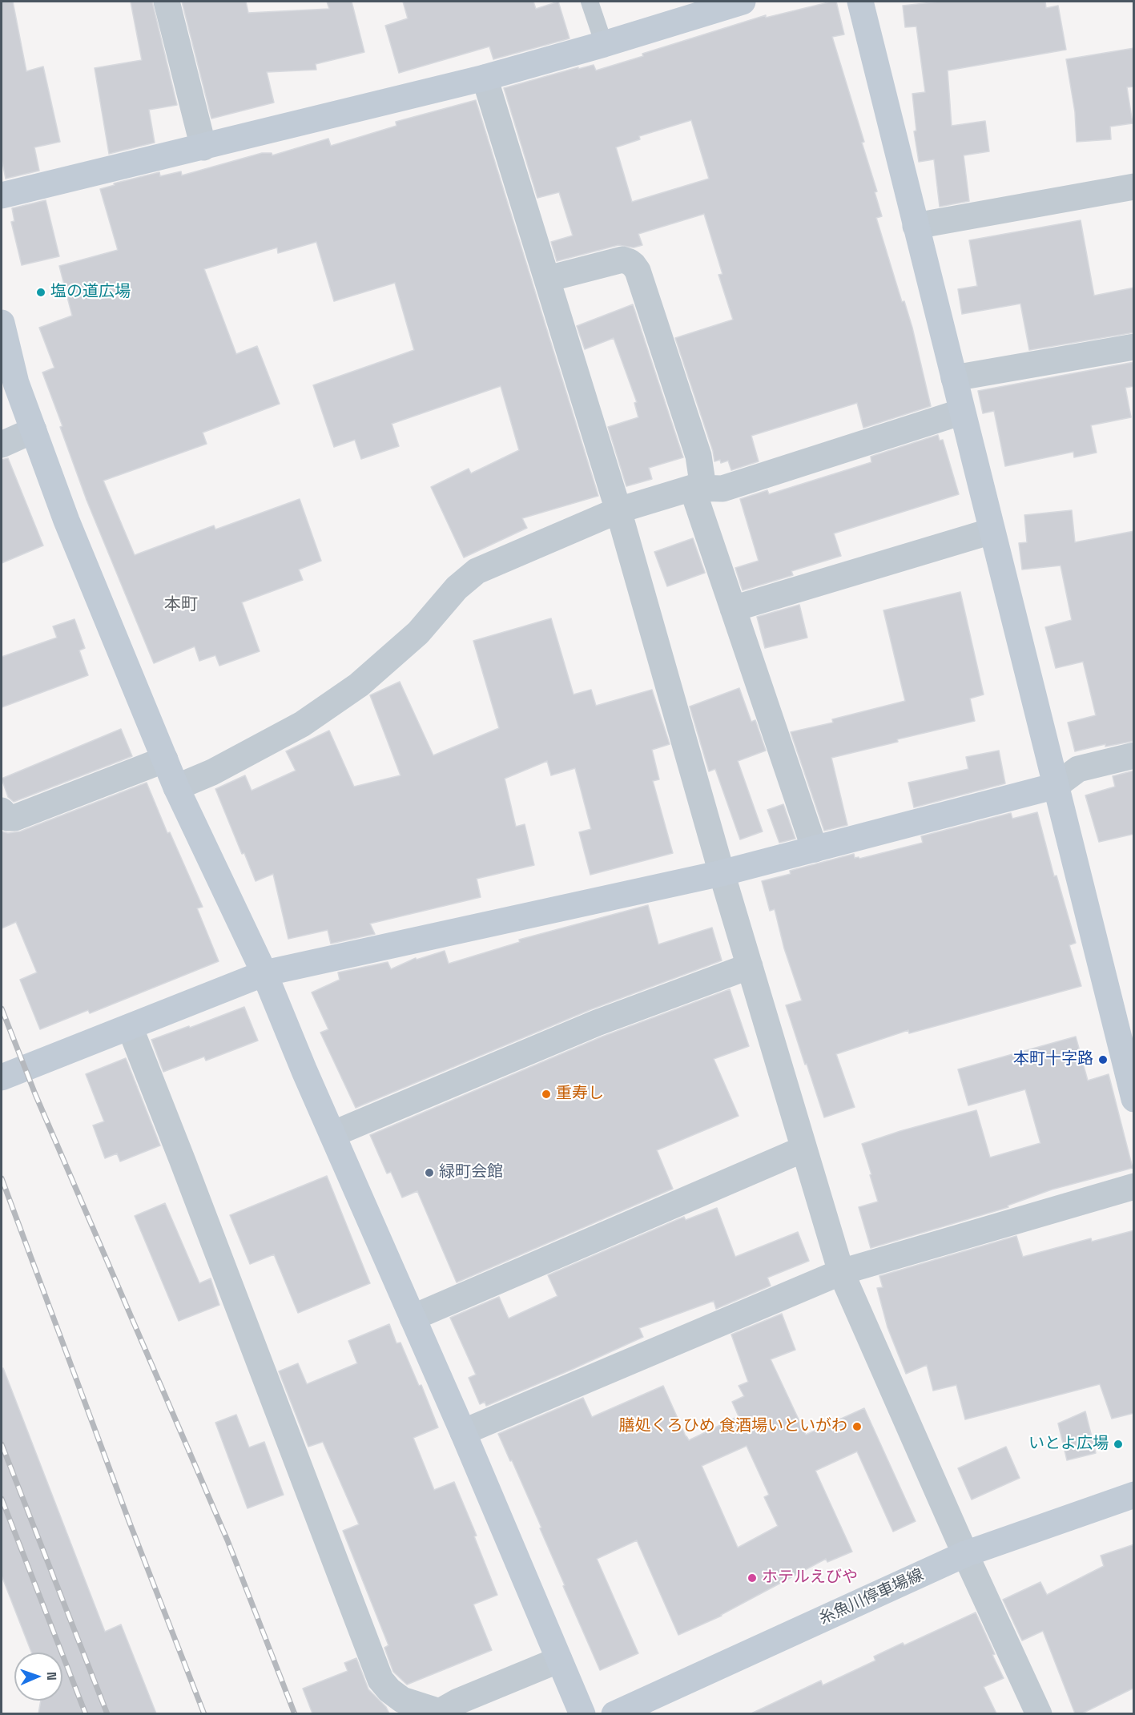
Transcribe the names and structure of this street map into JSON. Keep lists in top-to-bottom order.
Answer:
{
  "streets": {
    "street": ["糸魚川停車場線"]
  },
  "districts": ["本町"],
  "places": [
    "塩の道広場",
    "本町十字路",
    "重寿し",
    "緑町会館",
    "膳処くろひめ 食酒場いといがわ",
    "いとよ広場",
    "ホテルえびや"
  ],
  "north": "right"
}
